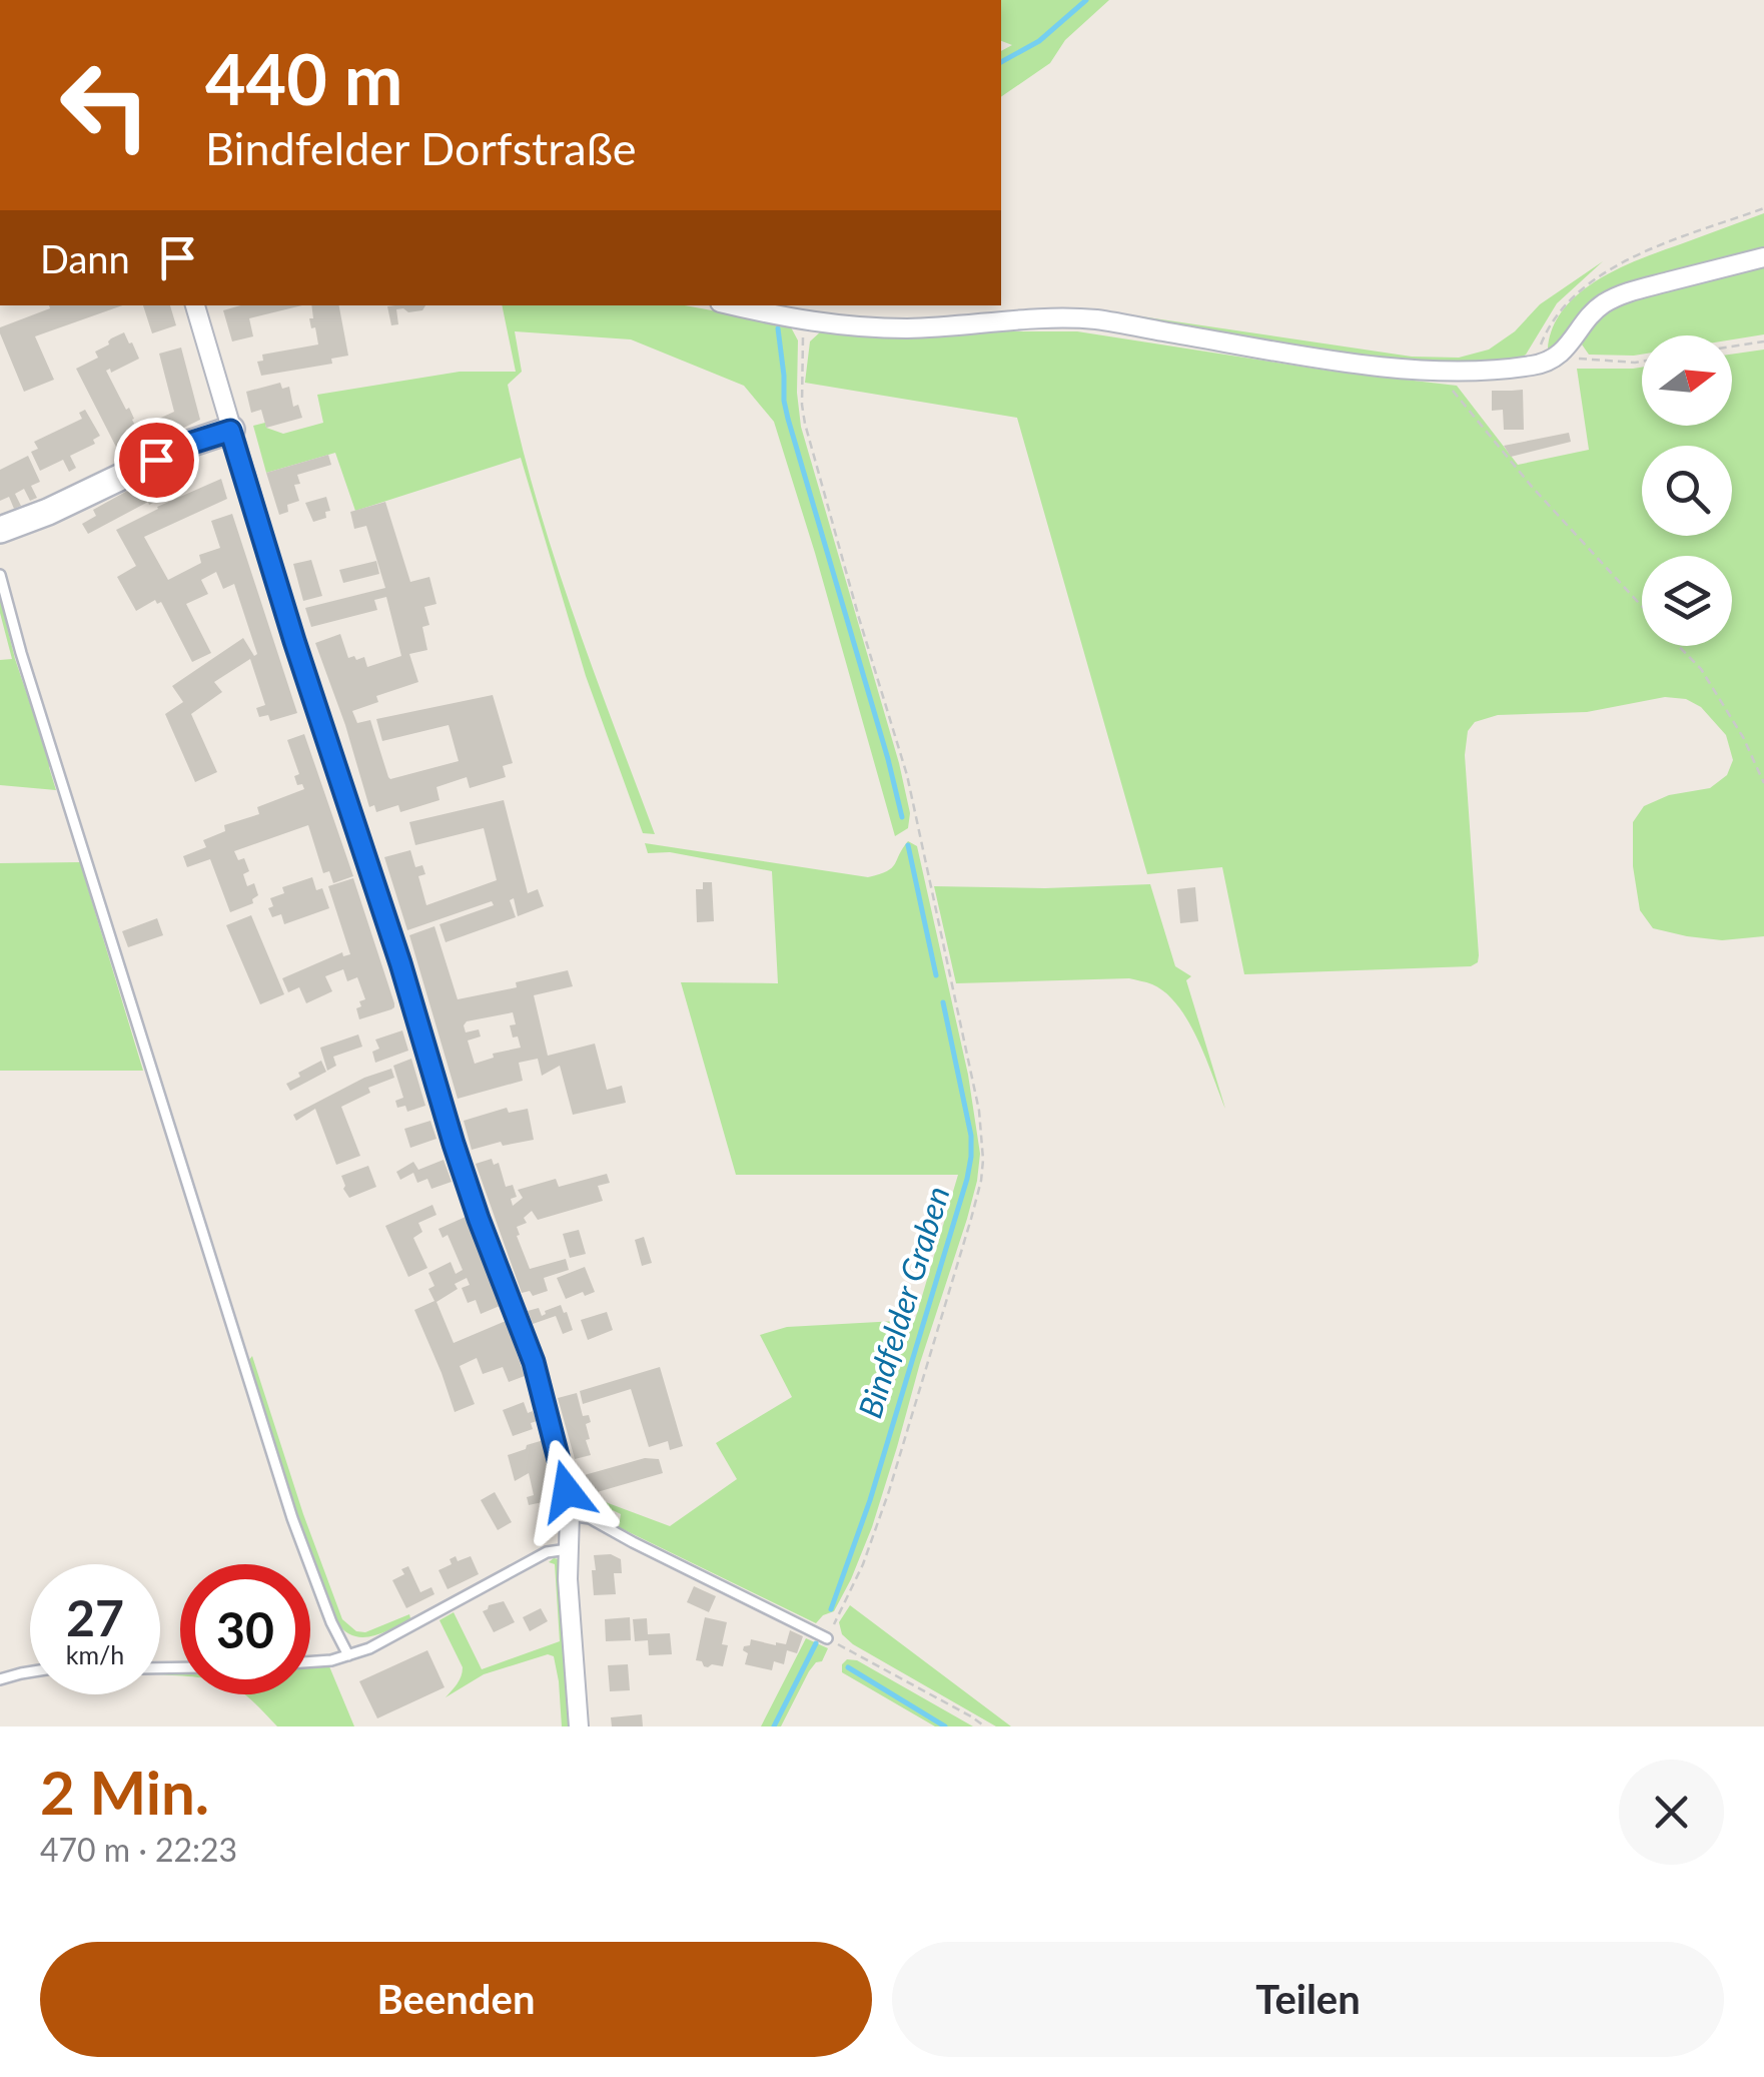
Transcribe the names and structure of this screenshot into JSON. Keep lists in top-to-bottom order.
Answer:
{
  "water": ["Bindfelder Graben"],
  "north": "right",
  "page": {
    "turn": ["440 m", "Bindfelder Dorfstraße"],
    "then": "Dann",
    "speed": "27 km/h",
    "limit": "30",
    "heading": ["2 Min.", "470 m · 22:23"],
    "buttons": ["Beenden", "Teilen"]
  }
}
